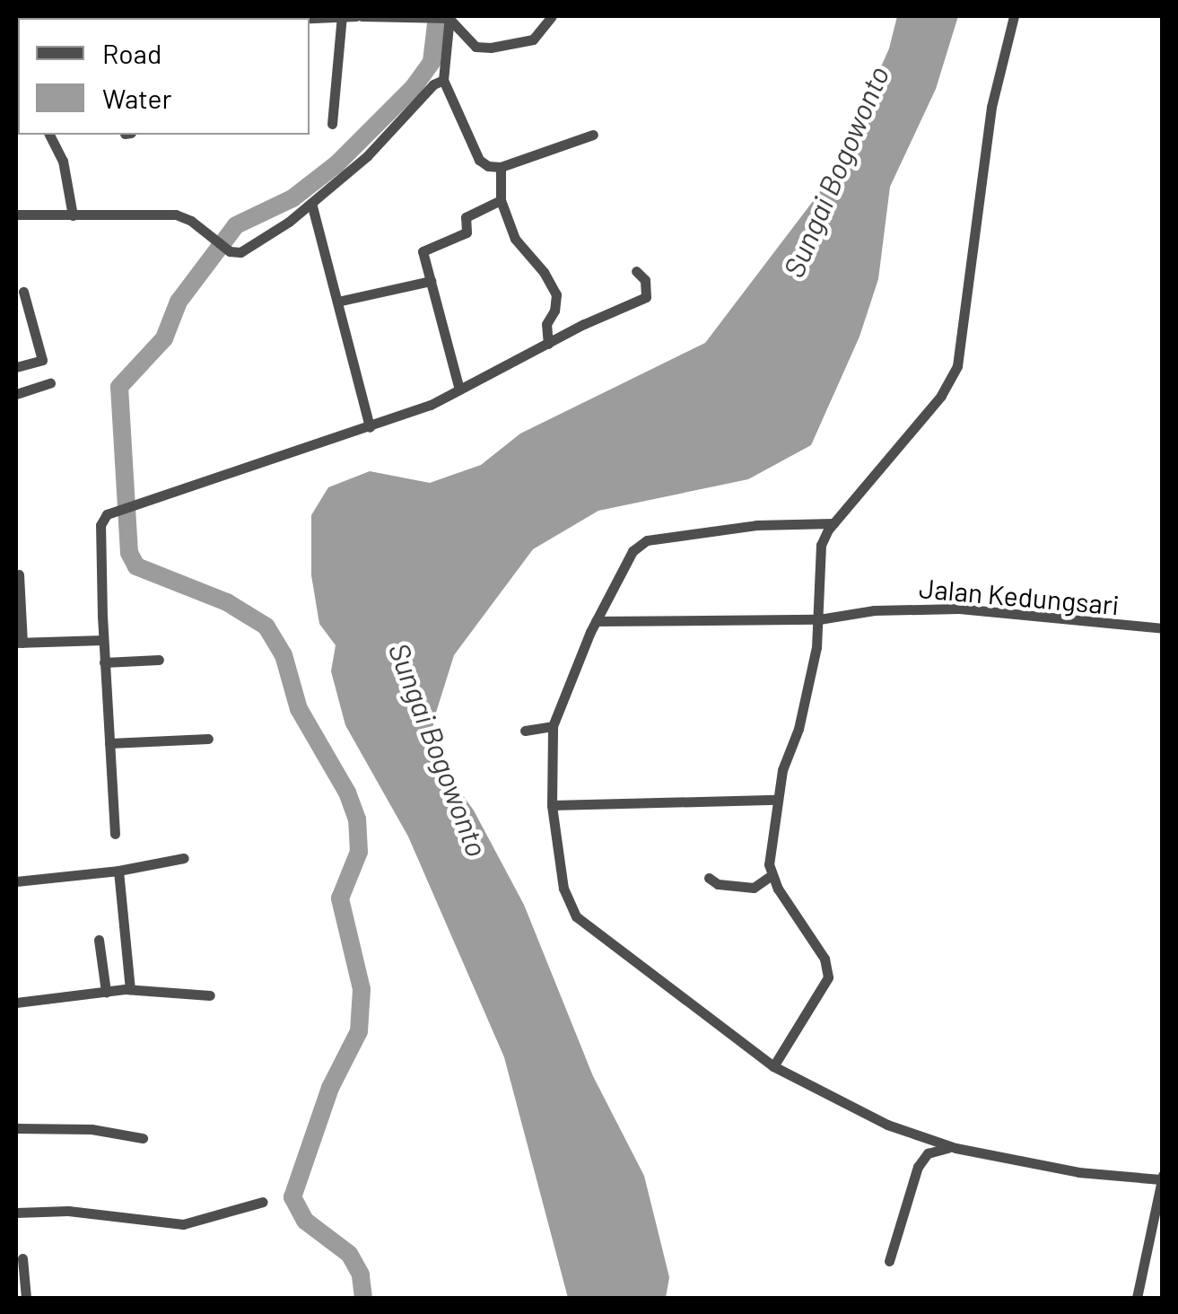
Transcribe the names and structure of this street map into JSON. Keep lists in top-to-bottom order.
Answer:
{
  "streets": {
    "street": ["Jalan Kedungsari"]
  },
  "water": ["Sungai Bogowonto"],
  "legend": ["Road", "Water"]
}
